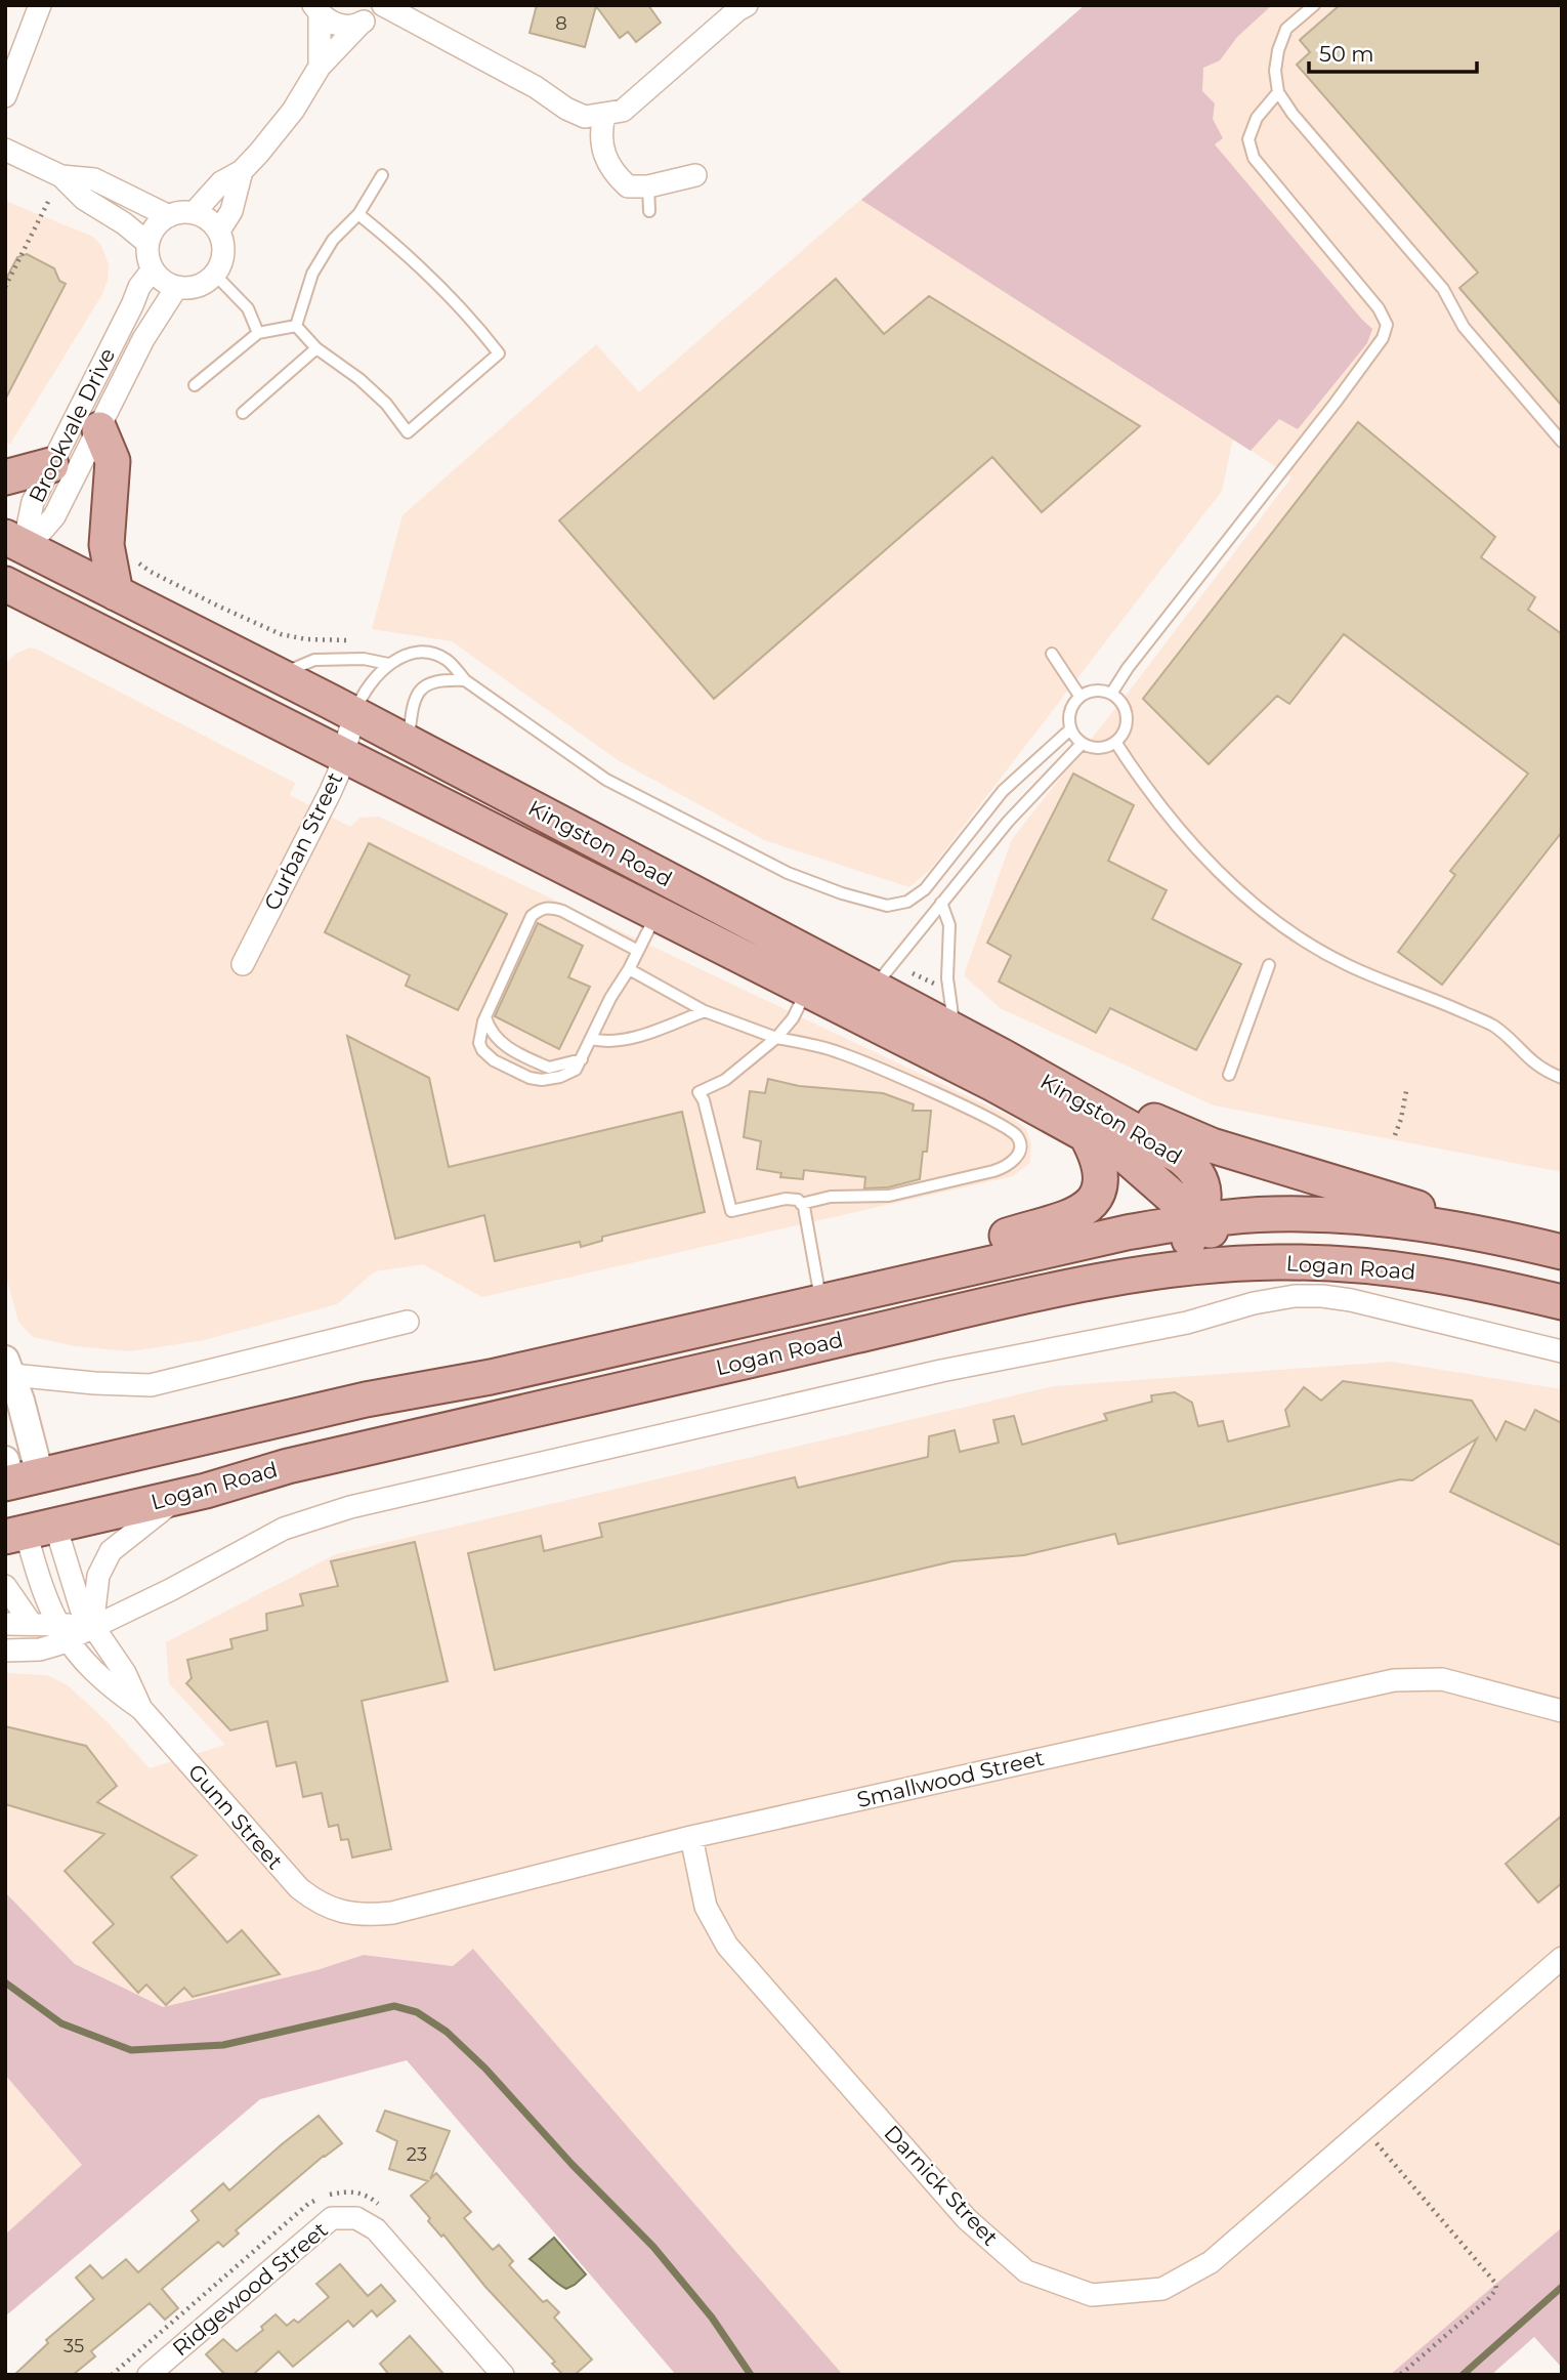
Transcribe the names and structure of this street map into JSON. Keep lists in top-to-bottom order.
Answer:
{
  "streets": {
    "main road": ["Kingston Road", "Logan Road"],
    "street": [
      "Brookvale Drive",
      "Curban Street",
      "Smallwood Street",
      "Gunn Street",
      "Darnick Street",
      "Ridgewood Street"
    ]
  },
  "crossings": [
    ["Brookvale Drive", "Kingston Road"],
    ["Curban Street", "Kingston Road"],
    ["Kingston Road", "Logan Road"],
    ["Logan Road", "Gunn Street"],
    ["Smallwood Street", "Gunn Street"],
    ["Smallwood Street", "Darnick Street"]
  ],
  "house_numbers": ["8", "23", "35"],
  "scale_bar": "50 m"
}
